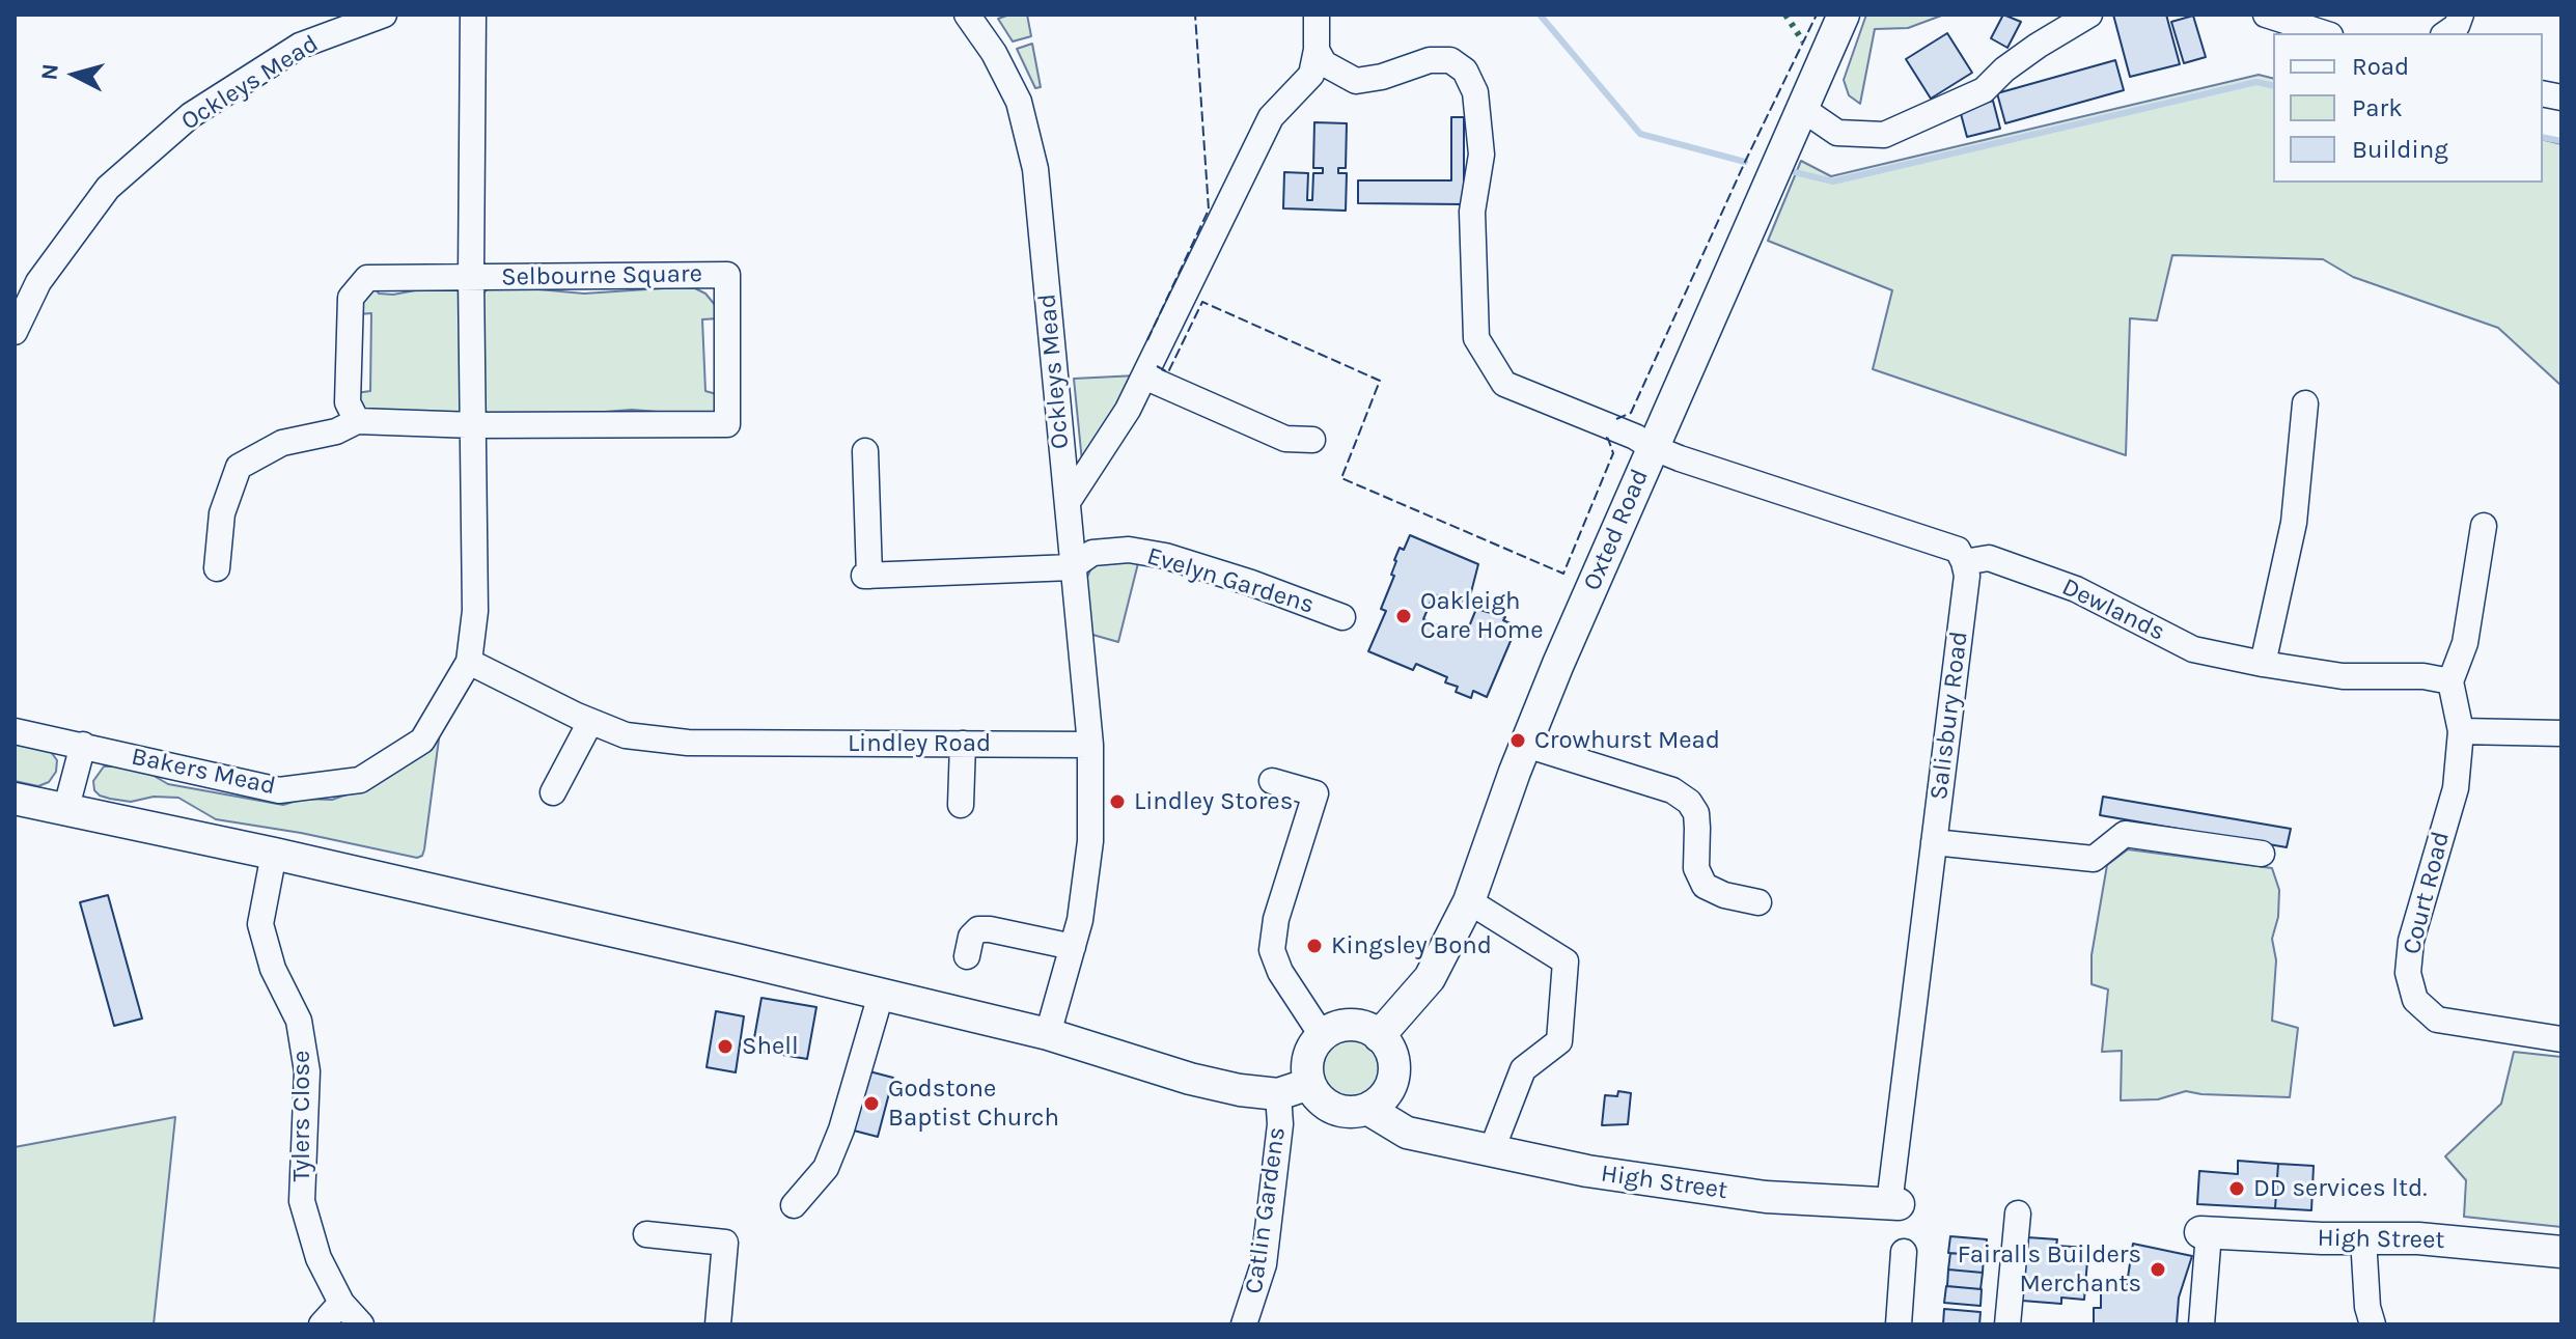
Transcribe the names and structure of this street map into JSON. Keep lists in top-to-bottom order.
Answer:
{
  "streets": {
    "main road": ["Oxted Road", "High Street"],
    "street": [
      "Ockleys Mead",
      "Selbourne Square",
      "Evelyn Gardens",
      "Dewlands",
      "Salisbury Road",
      "Lindley Road",
      "Bakers Mead",
      "Court Road",
      "Tylers Close",
      "Catlin Gardens"
    ]
  },
  "crossings": [
    ["Ockleys Mead", "Evelyn Gardens"],
    ["Ockleys Mead", "Lindley Road"],
    ["Selbourne Square", "Lindley Road"],
    ["Selbourne Square", "Bakers Mead"],
    ["Oxted Road", "High Street"],
    ["Dewlands", "Salisbury Road"],
    ["Salisbury Road", "High Street"],
    ["Lindley Road", "Bakers Mead"]
  ],
  "places": [
    "Oakleigh Care Home",
    "Crowhurst Mead",
    "Lindley Stores",
    "Kingsley Bond",
    "Shell",
    "Godstone Baptist Church",
    "DD services ltd.",
    "Fairalls Builders Merchants"
  ],
  "legend": ["Road", "Park", "Building"],
  "north": "left"
}
